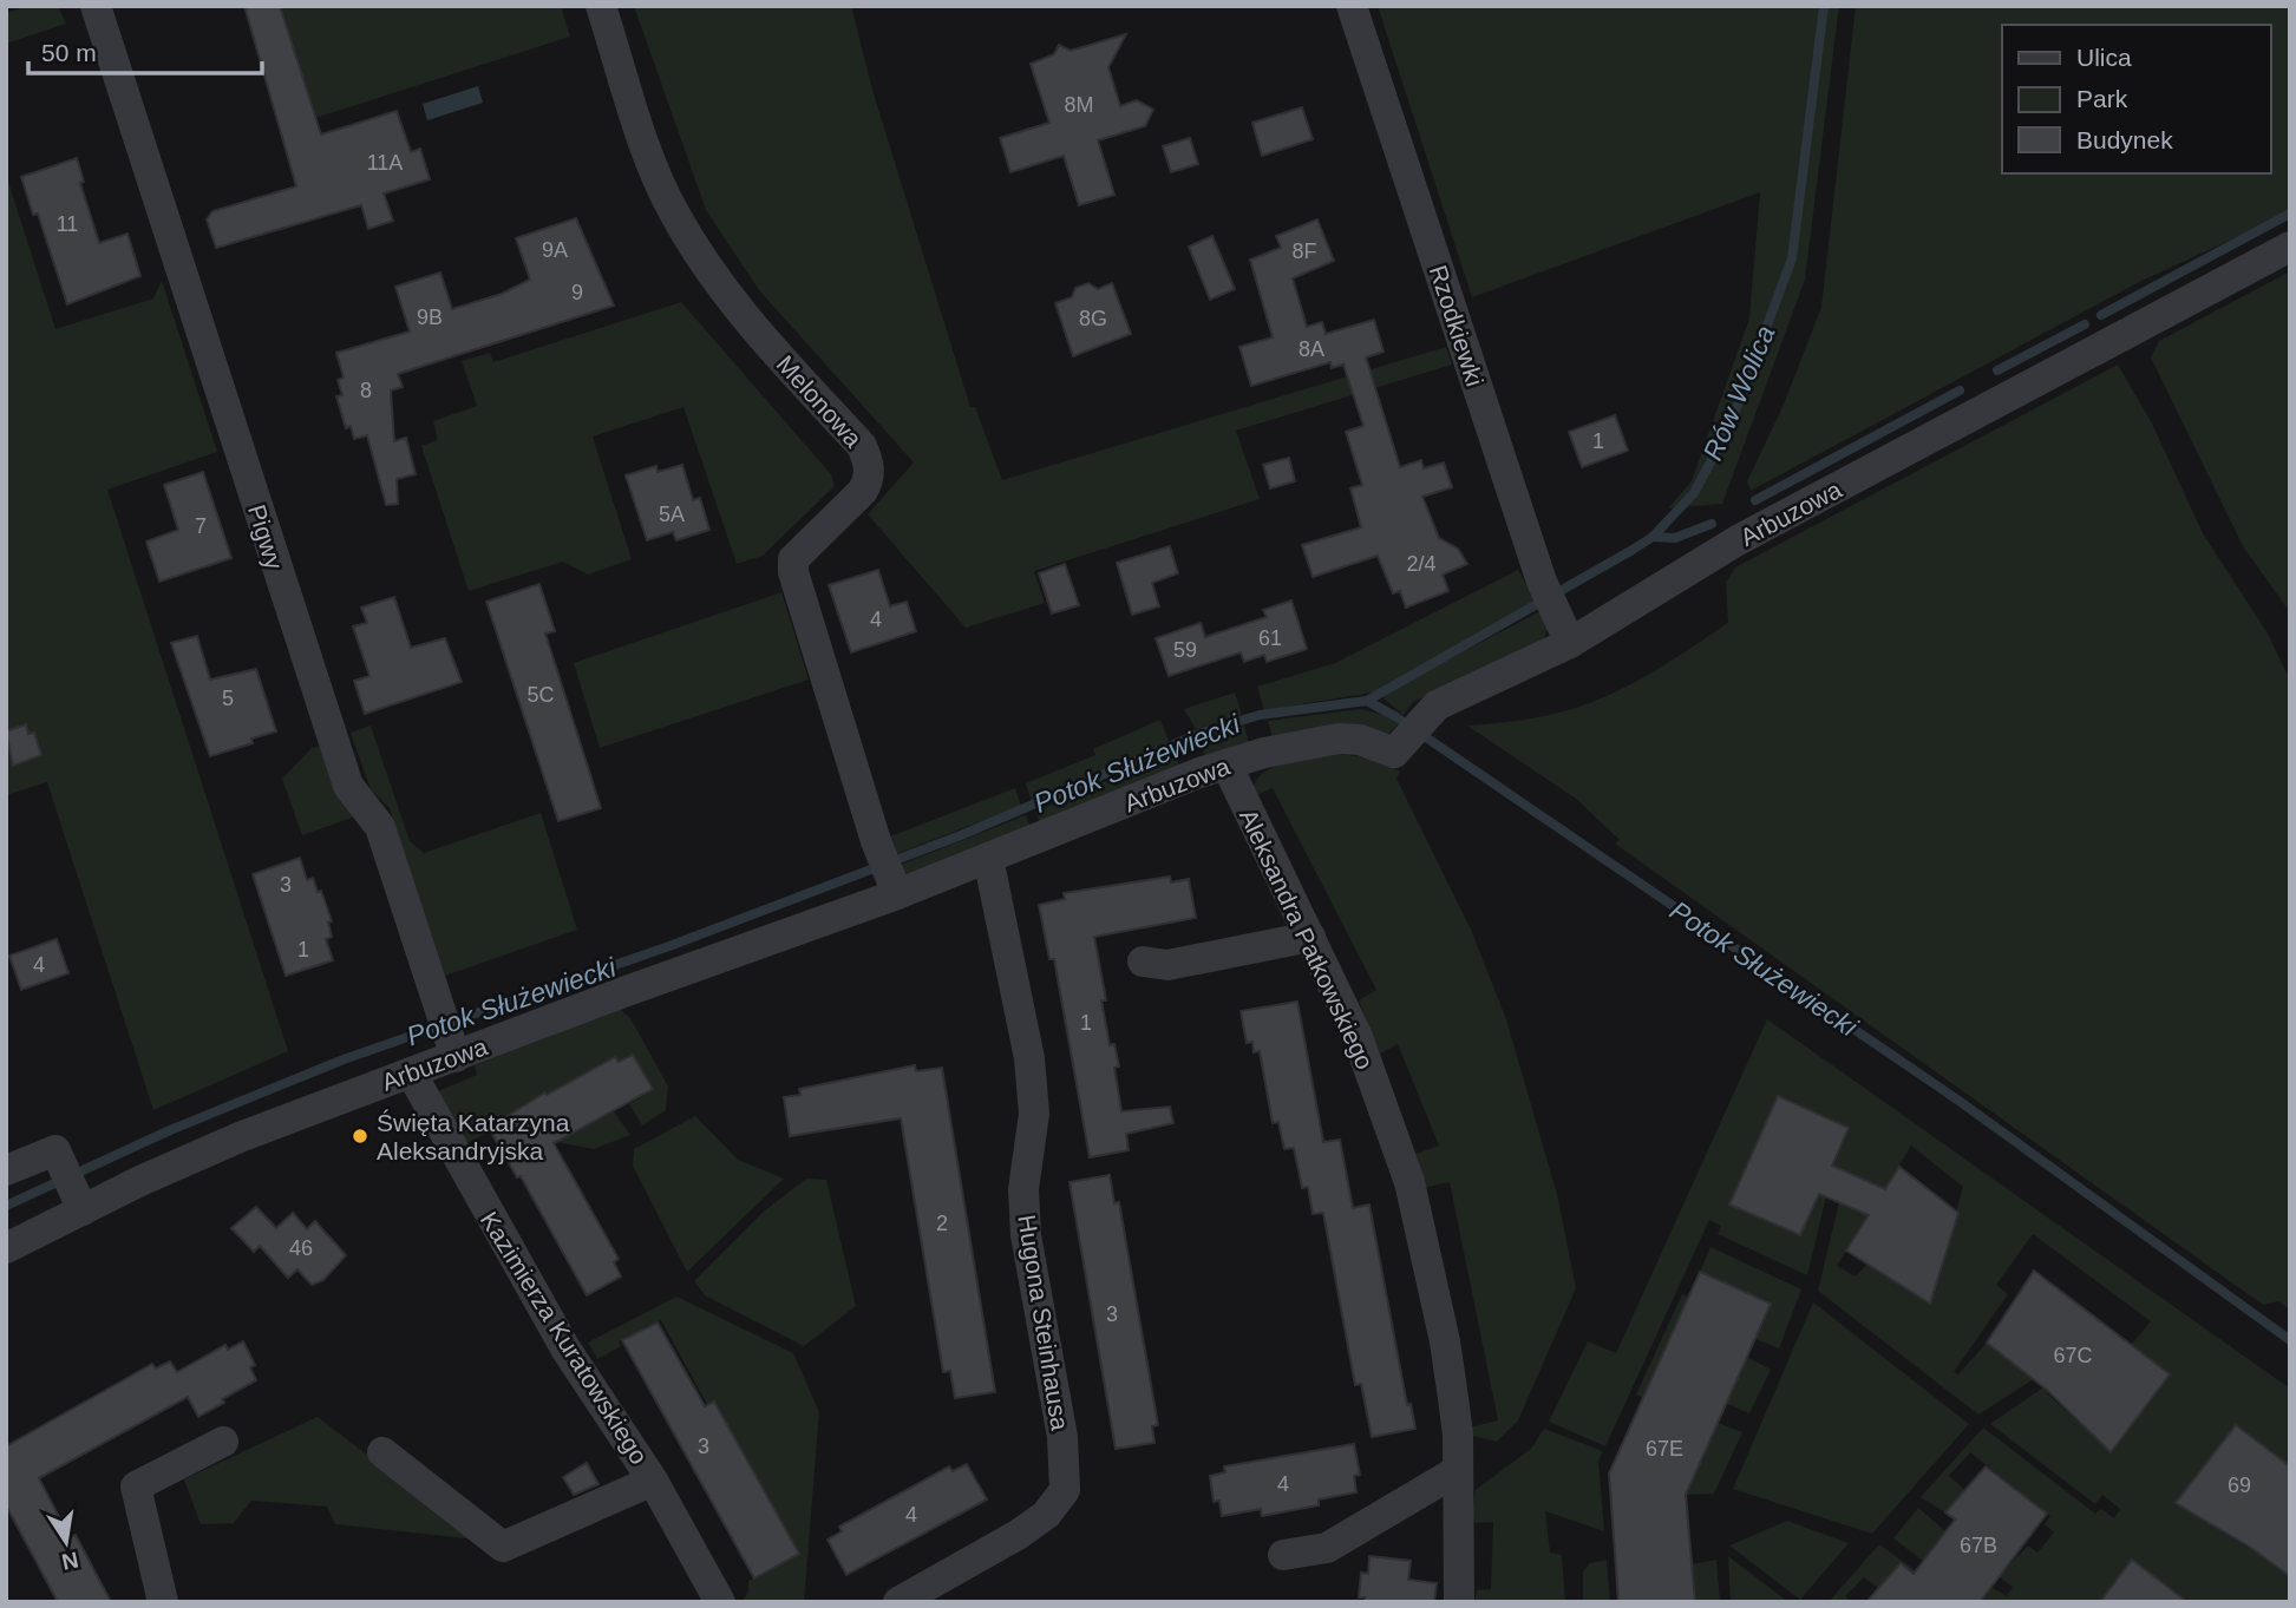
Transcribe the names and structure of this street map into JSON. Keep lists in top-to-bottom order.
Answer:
{
  "streets": {
    "street": [
      "Rzodkiewki",
      "Melonowa",
      "Arbuzowa",
      "Pigwy",
      "Aleksandra Patkowskiego",
      "Hugona Steinhausa",
      "Kazimierza Kuratowskiego"
    ]
  },
  "crossings": [
    ["Rzodkiewki", "Arbuzowa"],
    ["Melonowa", "Arbuzowa"],
    ["Arbuzowa", "Pigwy"],
    ["Arbuzowa", "Aleksandra Patkowskiego"],
    ["Arbuzowa", "Hugona Steinhausa"],
    ["Arbuzowa", "Kazimierza Kuratowskiego"]
  ],
  "water": ["Rów Wolica", "Potok Służewiecki"],
  "places": ["Święta Katarzyna Aleksandryjska"],
  "house_numbers": [
    "8M",
    "11A",
    "11",
    "9A",
    "8F",
    "9",
    "9B",
    "8G",
    "8A",
    "8",
    "1",
    "5A",
    "7",
    "2/4",
    "4",
    "61",
    "59",
    "5C",
    "5",
    "3",
    "1",
    "4",
    "1",
    "2",
    "46",
    "3",
    "67C",
    "3",
    "67E",
    "4",
    "69",
    "4",
    "67B"
  ],
  "legend": ["Ulica", "Park", "Budynek"],
  "scale_bar": "50 m",
  "north": "bottom"
}
